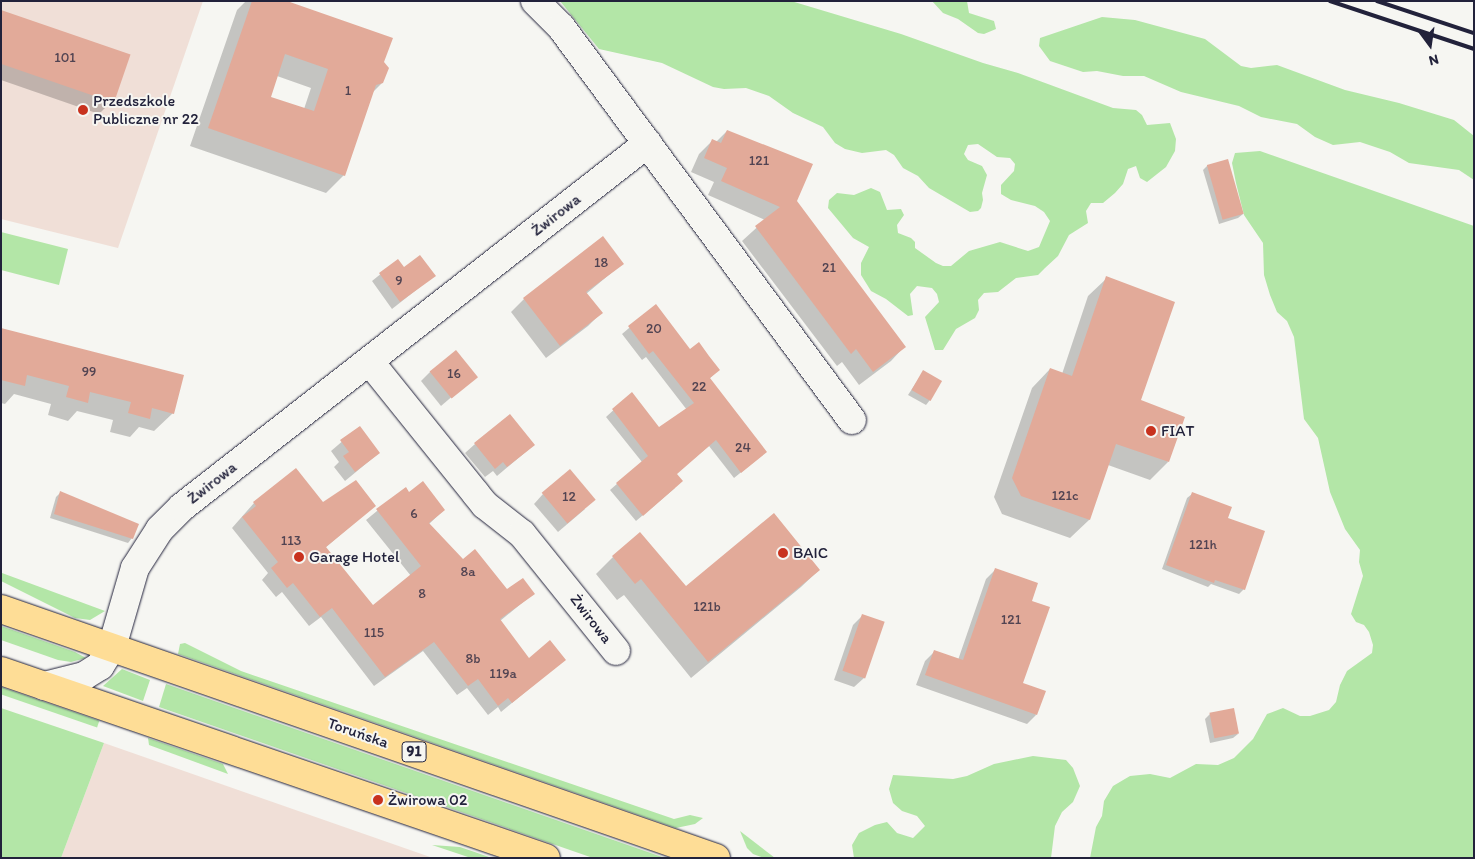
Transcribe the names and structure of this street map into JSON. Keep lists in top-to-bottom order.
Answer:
{
  "streets": {
    "main road": ["Toruńska", "91"],
    "street": ["Żwirowa"]
  },
  "crossings": [
    ["Żwirowa", "Toruńska"]
  ],
  "places": [
    "Przedszkole Publiczne nr 22",
    "FIAT",
    "BAIC",
    "Garage Hotel",
    "Żwirowa 02"
  ],
  "house_numbers": [
    "101",
    "1",
    "121",
    "18",
    "21",
    "9",
    "20",
    "99",
    "16",
    "22",
    "24",
    "121c",
    "12",
    "6",
    "113",
    "121h",
    "8a",
    "8",
    "121b",
    "121",
    "115",
    "8b",
    "119a"
  ],
  "north": "bottom"
}
